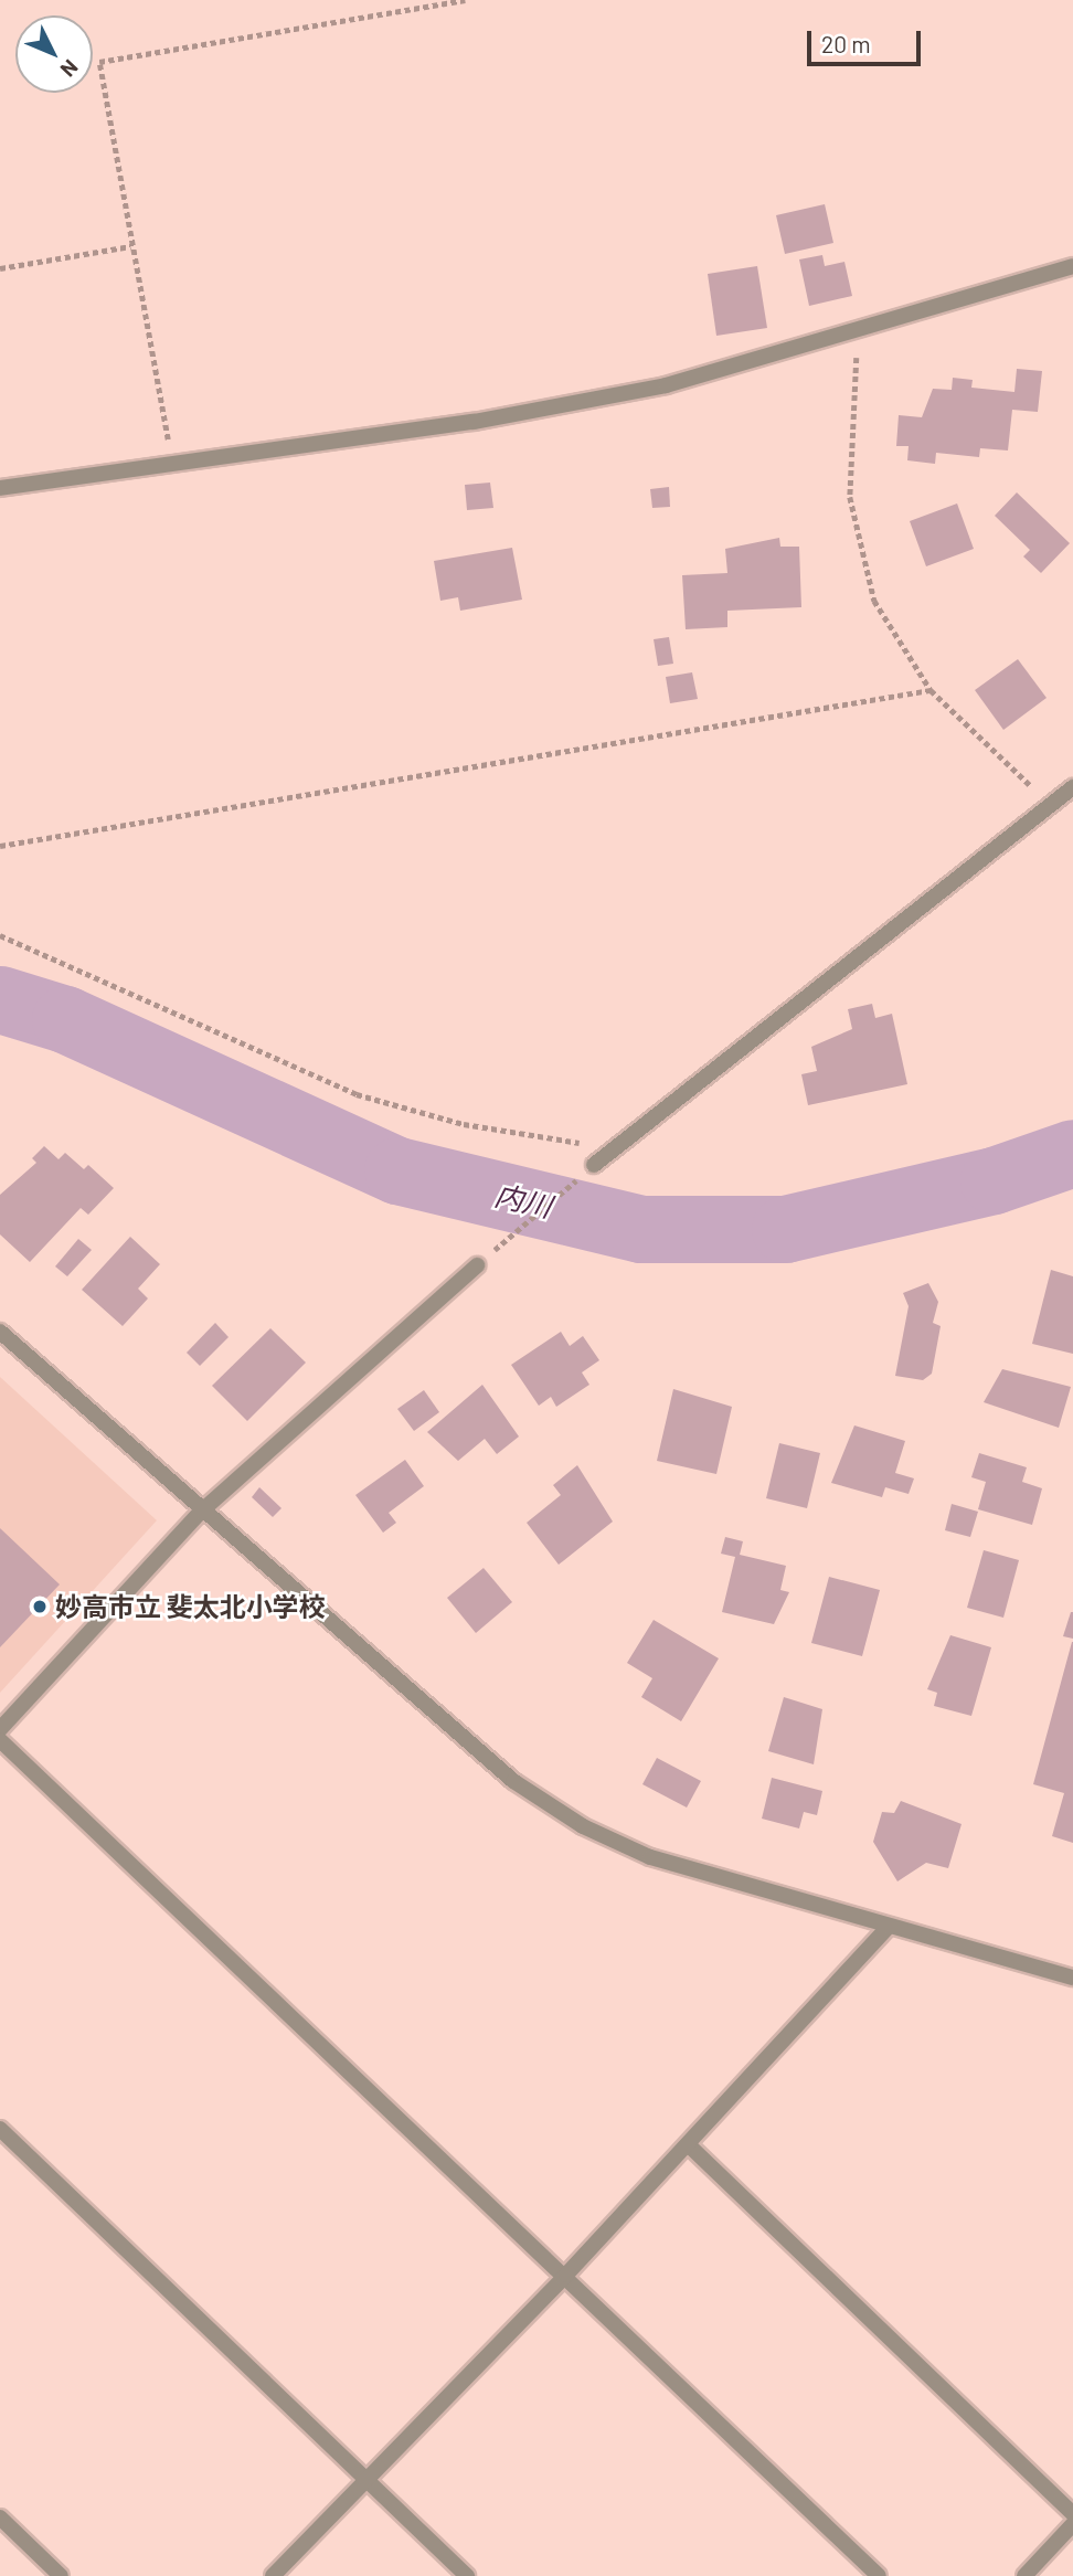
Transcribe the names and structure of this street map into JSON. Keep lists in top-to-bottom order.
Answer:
{
  "water": ["内川"],
  "places": ["妙高市立 斐太北小学校"],
  "scale_bar": "20 m",
  "north": "bottom right"
}
